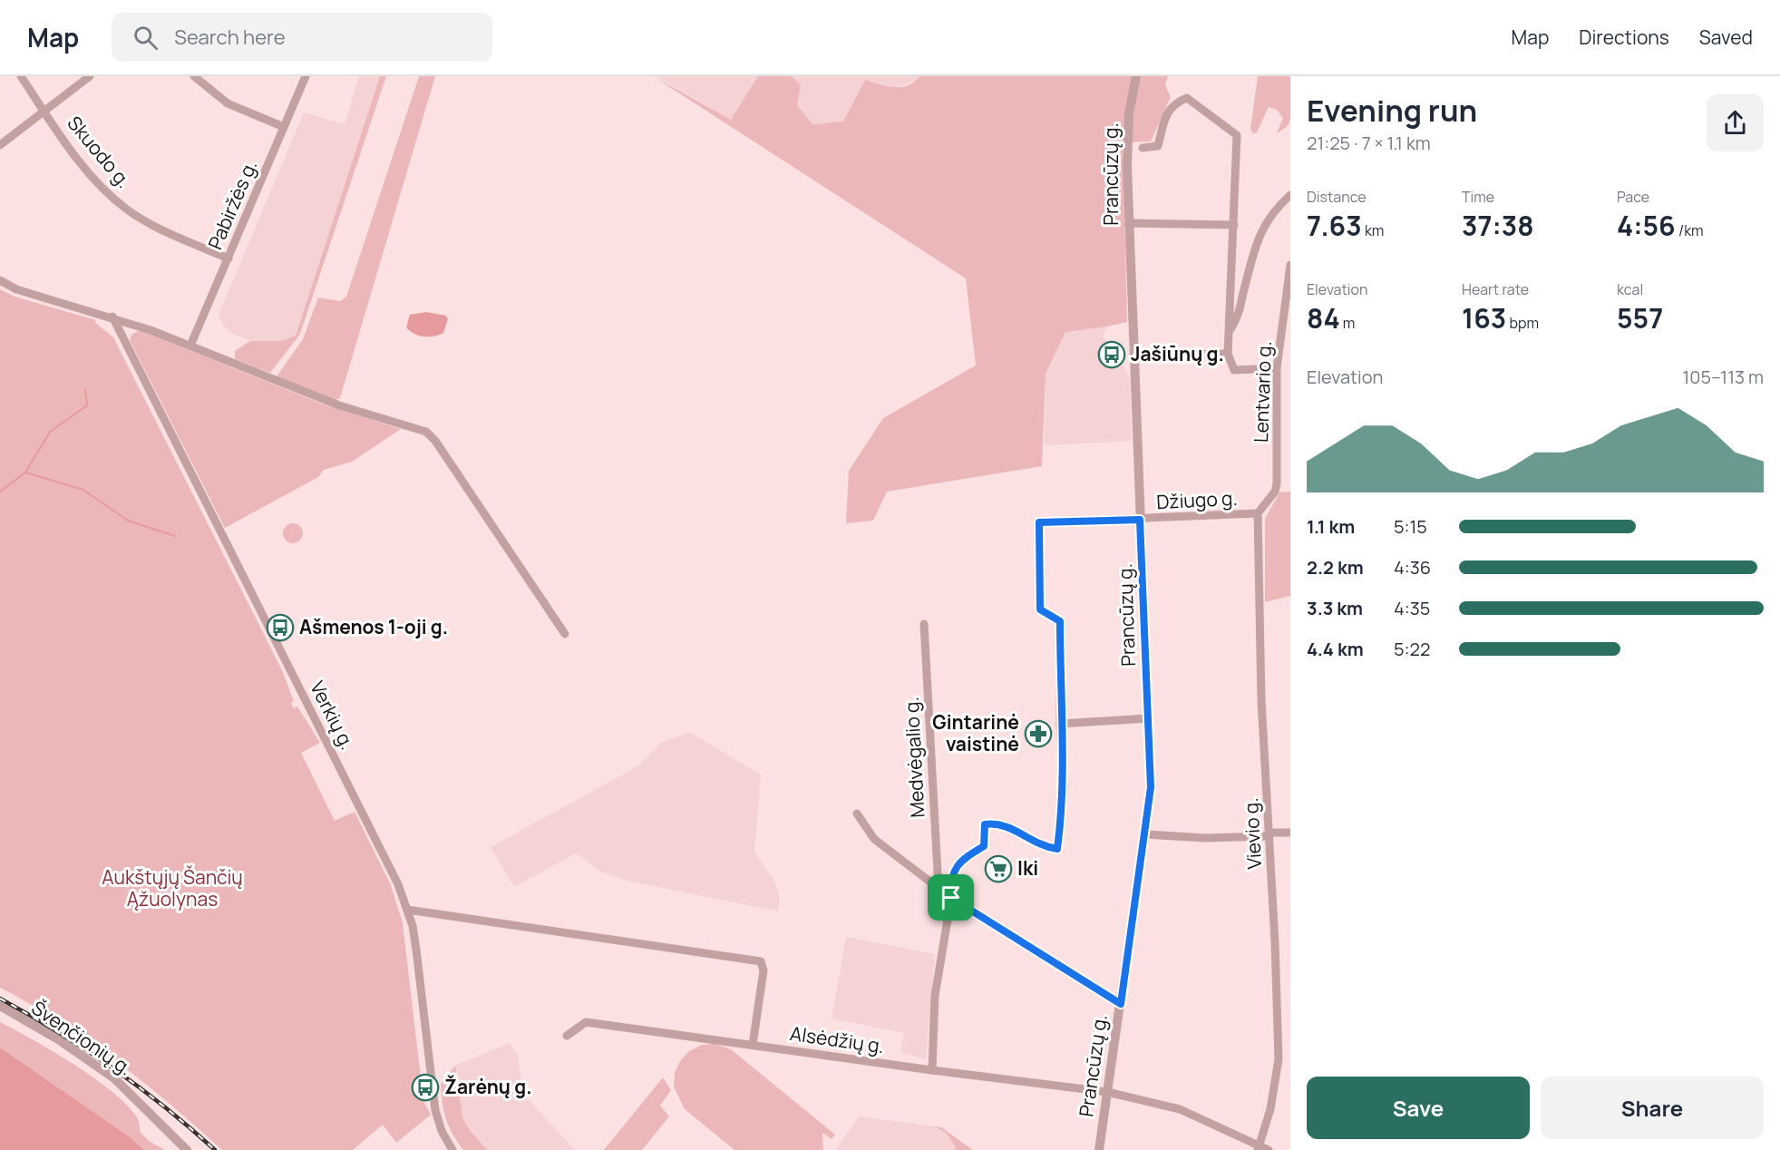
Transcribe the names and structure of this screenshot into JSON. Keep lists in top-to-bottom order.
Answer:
{
  "streets": {
    "street": [
      "Skuodo g.",
      "Prancūzų g.",
      "Pabiržės g.",
      "Lentvario g.",
      "Džiugo g.",
      "Verkių g.",
      "Medvėgalio g.",
      "Vievio g.",
      "Švenčionių g.",
      "Alsėdžių g."
    ]
  },
  "crossings": [
    ["Skuodo g.", "Pabiržės g."],
    ["Prancūzų g.", "Džiugo g."],
    ["Prancūzų g.", "Alsėdžių g."],
    ["Lentvario g.", "Džiugo g."],
    ["Lentvario g.", "Vievio g."],
    ["Džiugo g.", "Vievio g."],
    ["Vievio g.", "Alsėdžių g."]
  ],
  "parks": ["Aukštųjų Šančių Ąžuolynas"],
  "places": {
    "bus stop": ["Jašiūnų g.", "Ašmenos 1-oji g.", "Žarėnų g."],
    "pharmacy": ["Gintarinė vaistinė"],
    "supermarket": ["Iki"]
  },
  "page": {
    "header": "Map",
    "search": "Search here",
    "nav": ["Map", "Directions", "Saved"],
    "heading": ["Evening run", "21:25 · 7 × 1.1 km"],
    "stats": [
      ["Distance", "7.63 km"],
      ["Time", "37:38"],
      ["Pace", "4:56 /km"],
      ["Elevation", "84 m"],
      ["Heart rate", "163 bpm"],
      ["kcal", "557"]
    ],
    "chart": ["Elevation", "105–113 m"],
    "list": [
      {
        "name": "1.1 km",
        "note": "5:15"
      },
      {
        "name": "2.2 km",
        "note": "4:36"
      },
      {
        "name": "3.3 km",
        "note": "4:35"
      },
      {
        "name": "4.4 km",
        "note": "5:22"
      }
    ],
    "buttons": ["Save", "Share"]
  }
}
